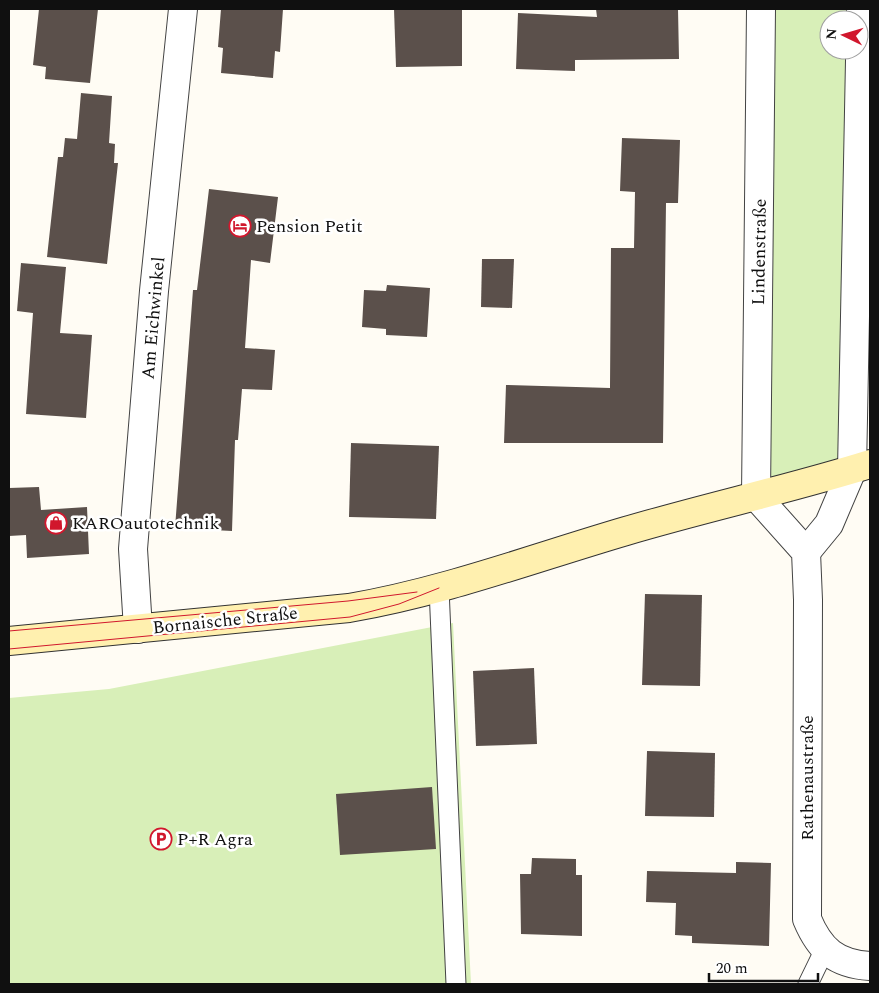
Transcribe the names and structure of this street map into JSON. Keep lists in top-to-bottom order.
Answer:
{
  "streets": {
    "main road": ["Bornaische Straße"],
    "street": ["Lindenstraße", "Am Eichwinkel", "Rathenaustraße"]
  },
  "crossings": [
    ["Lindenstraße", "Bornaische Straße"],
    ["Am Eichwinkel", "Bornaische Straße"]
  ],
  "places": {
    "hotel": ["Pension Petit"],
    "shop": ["KAROautotechnik"],
    "parking": ["P+R Agra"]
  },
  "scale_bar": "20 m",
  "north": "left"
}
